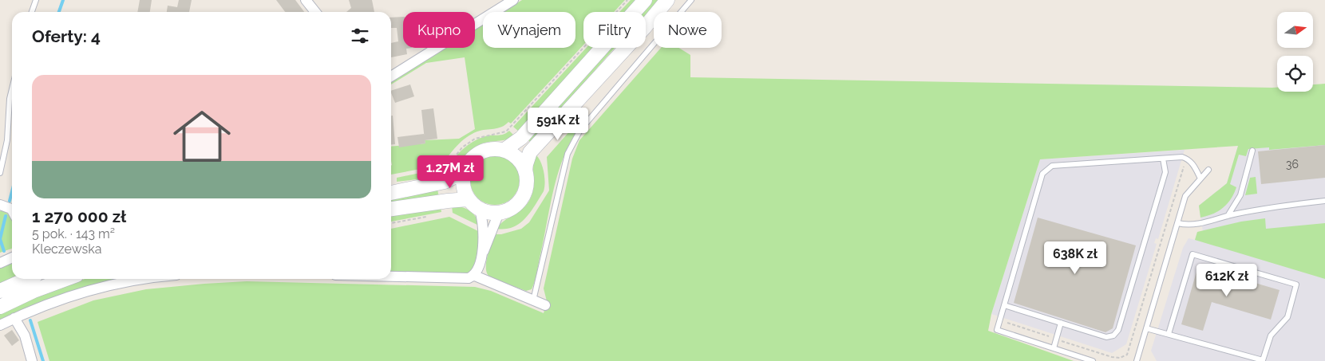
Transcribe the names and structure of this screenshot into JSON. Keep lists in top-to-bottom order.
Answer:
{
  "house_numbers": ["36"],
  "north": "right",
  "page": {
    "chip": [
      "Kupno",
      "Wynajem",
      "Filtry",
      "Nowe"
    ],
    "heading": "Oferty: 4",
    "list": [
      {
        "name": "1 270 000 zł",
        "note": "5 pok. · 143 m² · Kleczewska"
      }
    ],
    "price": [
      "591K zł",
      "1.27M zł",
      "638K zł",
      "612K zł"
    ]
  }
}
